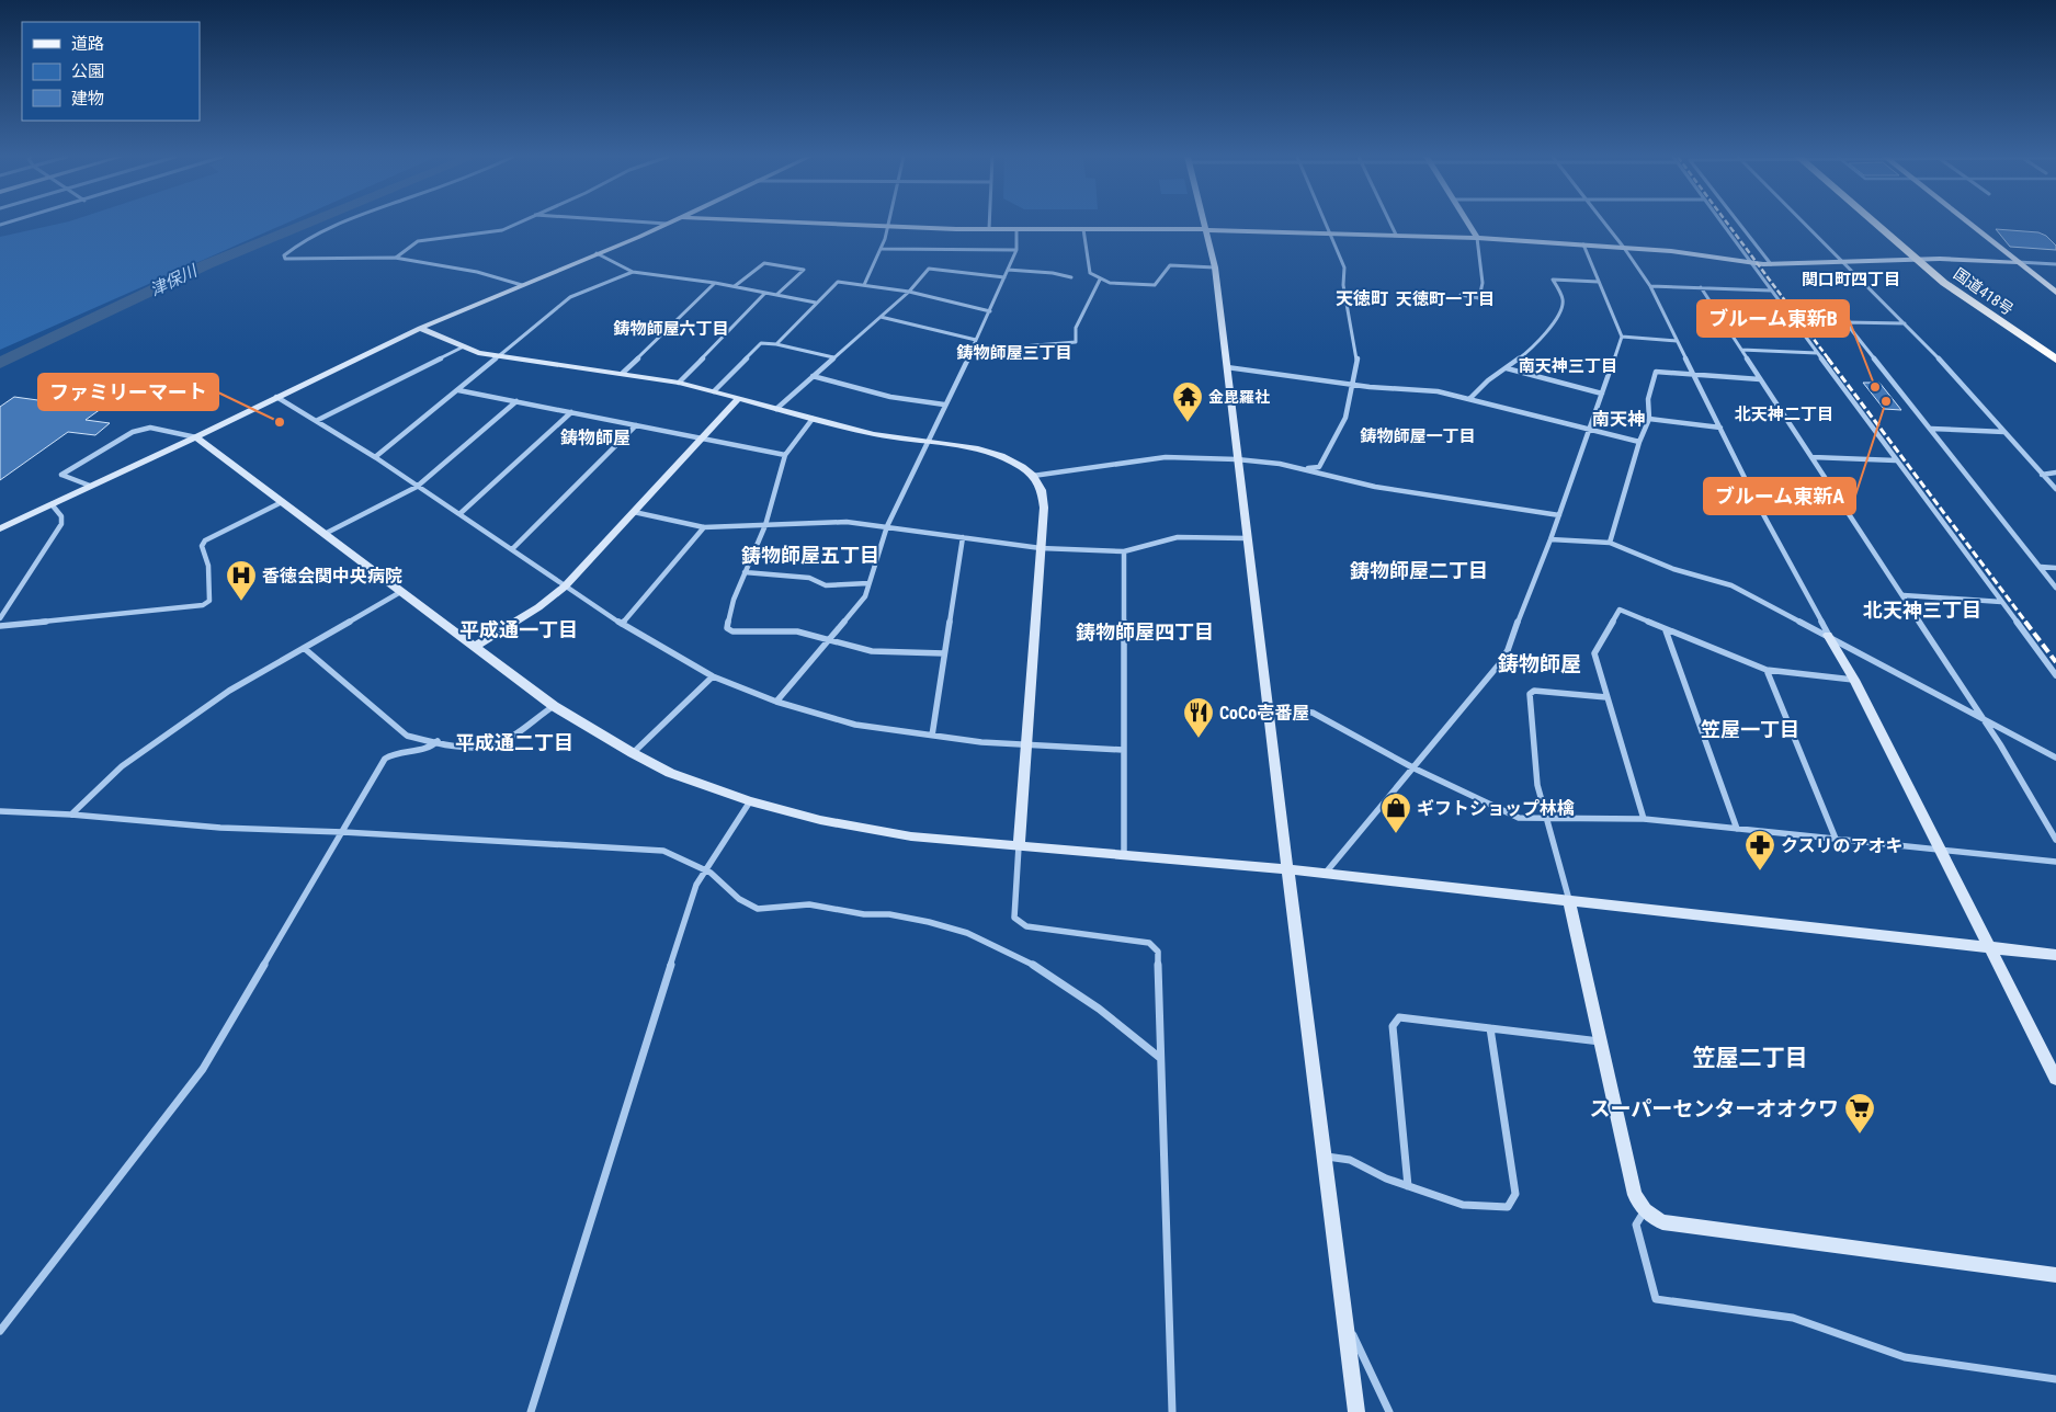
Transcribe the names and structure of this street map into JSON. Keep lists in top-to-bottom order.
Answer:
{
  "streets": {
    "highway": ["国道418号"]
  },
  "districts": [
    "関口町四丁目",
    "天徳町",
    "天徳町一丁目",
    "鋳物師屋六丁目",
    "鋳物師屋三丁目",
    "南天神三丁目",
    "北天神二丁目",
    "南天神",
    "鋳物師屋一丁目",
    "鋳物師屋",
    "鋳物師屋五丁目",
    "鋳物師屋二丁目",
    "北天神三丁目",
    "平成通一丁目",
    "鋳物師屋四丁目",
    "鋳物師屋",
    "笠屋一丁目",
    "平成通二丁目",
    "笠屋二丁目"
  ],
  "water": ["津保川"],
  "places": {
    "other": ["ブルーム東新B", "ブルーム東新A", "ファミリーマート"],
    "temple": ["金毘羅社"],
    "hospital": ["香徳会関中央病院"],
    "restaurant": ["CoCo壱番屋"],
    "shop": ["ギフトショップ林檎"],
    "pharmacy": ["クスリのアオキ"],
    "supermarket": ["スーパーセンターオオクワ"]
  },
  "legend": ["道路", "公園", "建物"]
}
